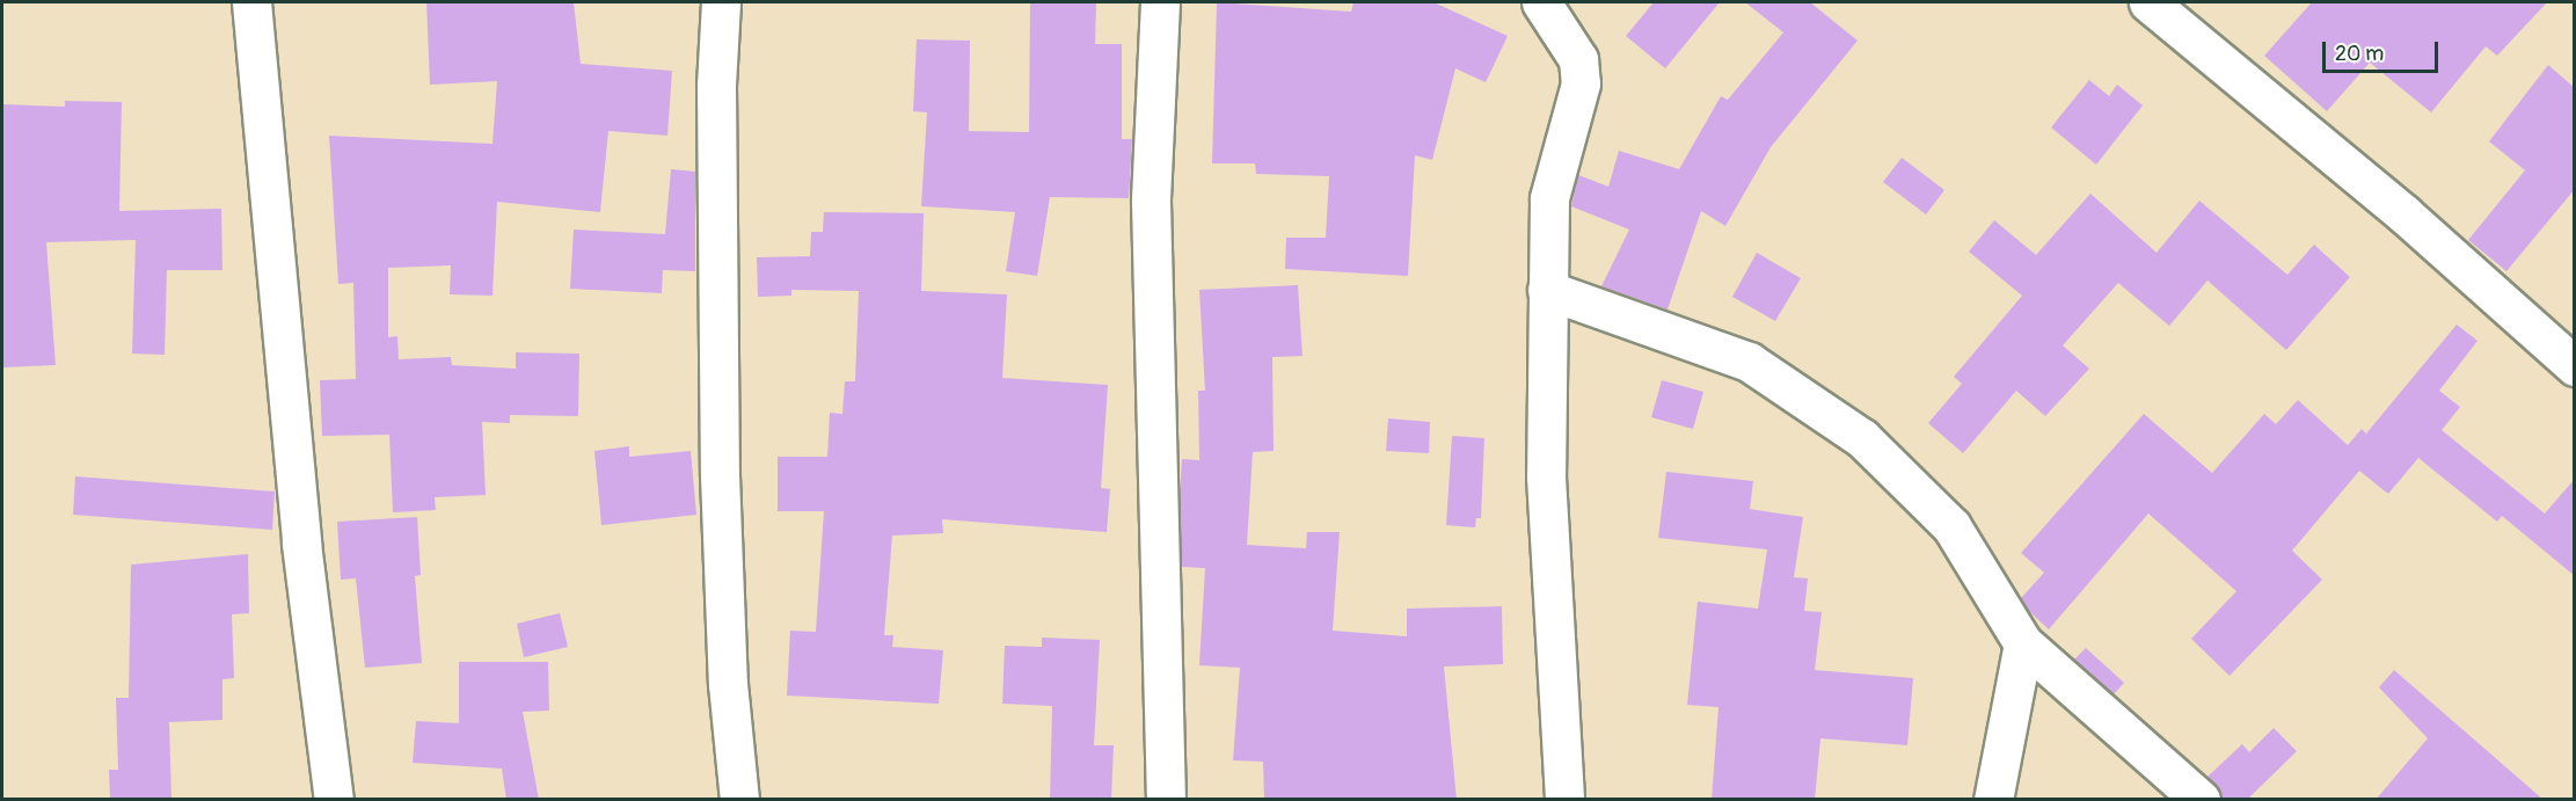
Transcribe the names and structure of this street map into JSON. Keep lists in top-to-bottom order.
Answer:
{
  "scale_bar": "20 m"
}
